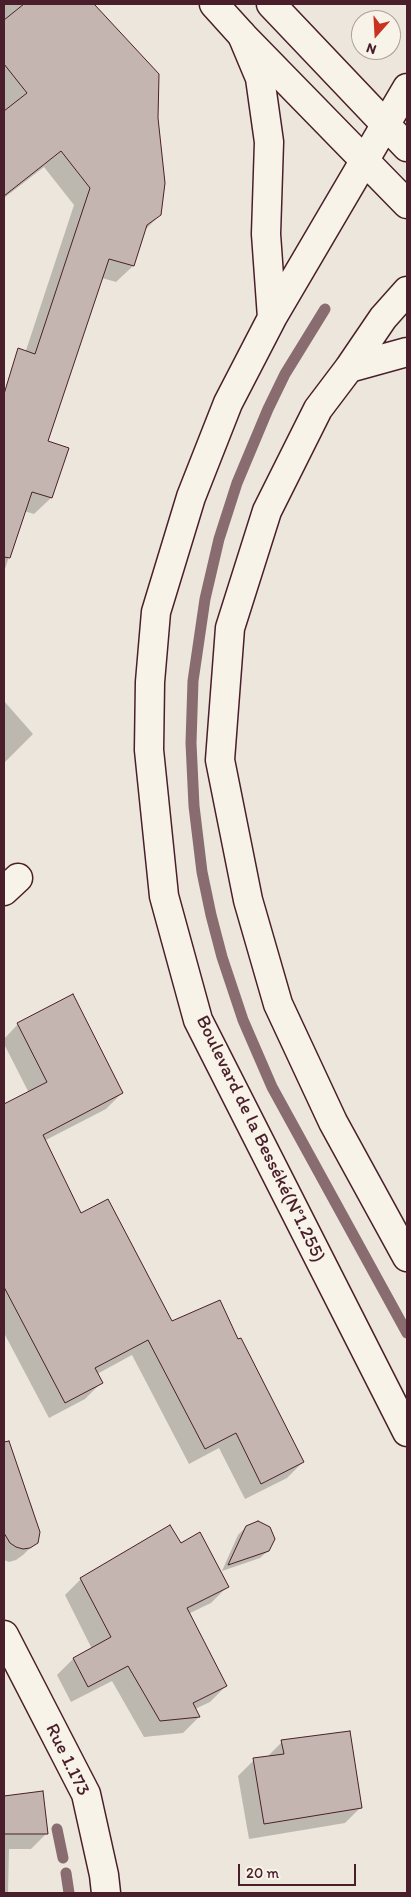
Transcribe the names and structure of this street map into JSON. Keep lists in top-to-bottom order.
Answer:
{
  "streets": {
    "main road": ["Boulevard de la Besséké(N°1.255)", "Rue 1.173"]
  },
  "scale_bar": "20 m",
  "north": "bottom"
}
